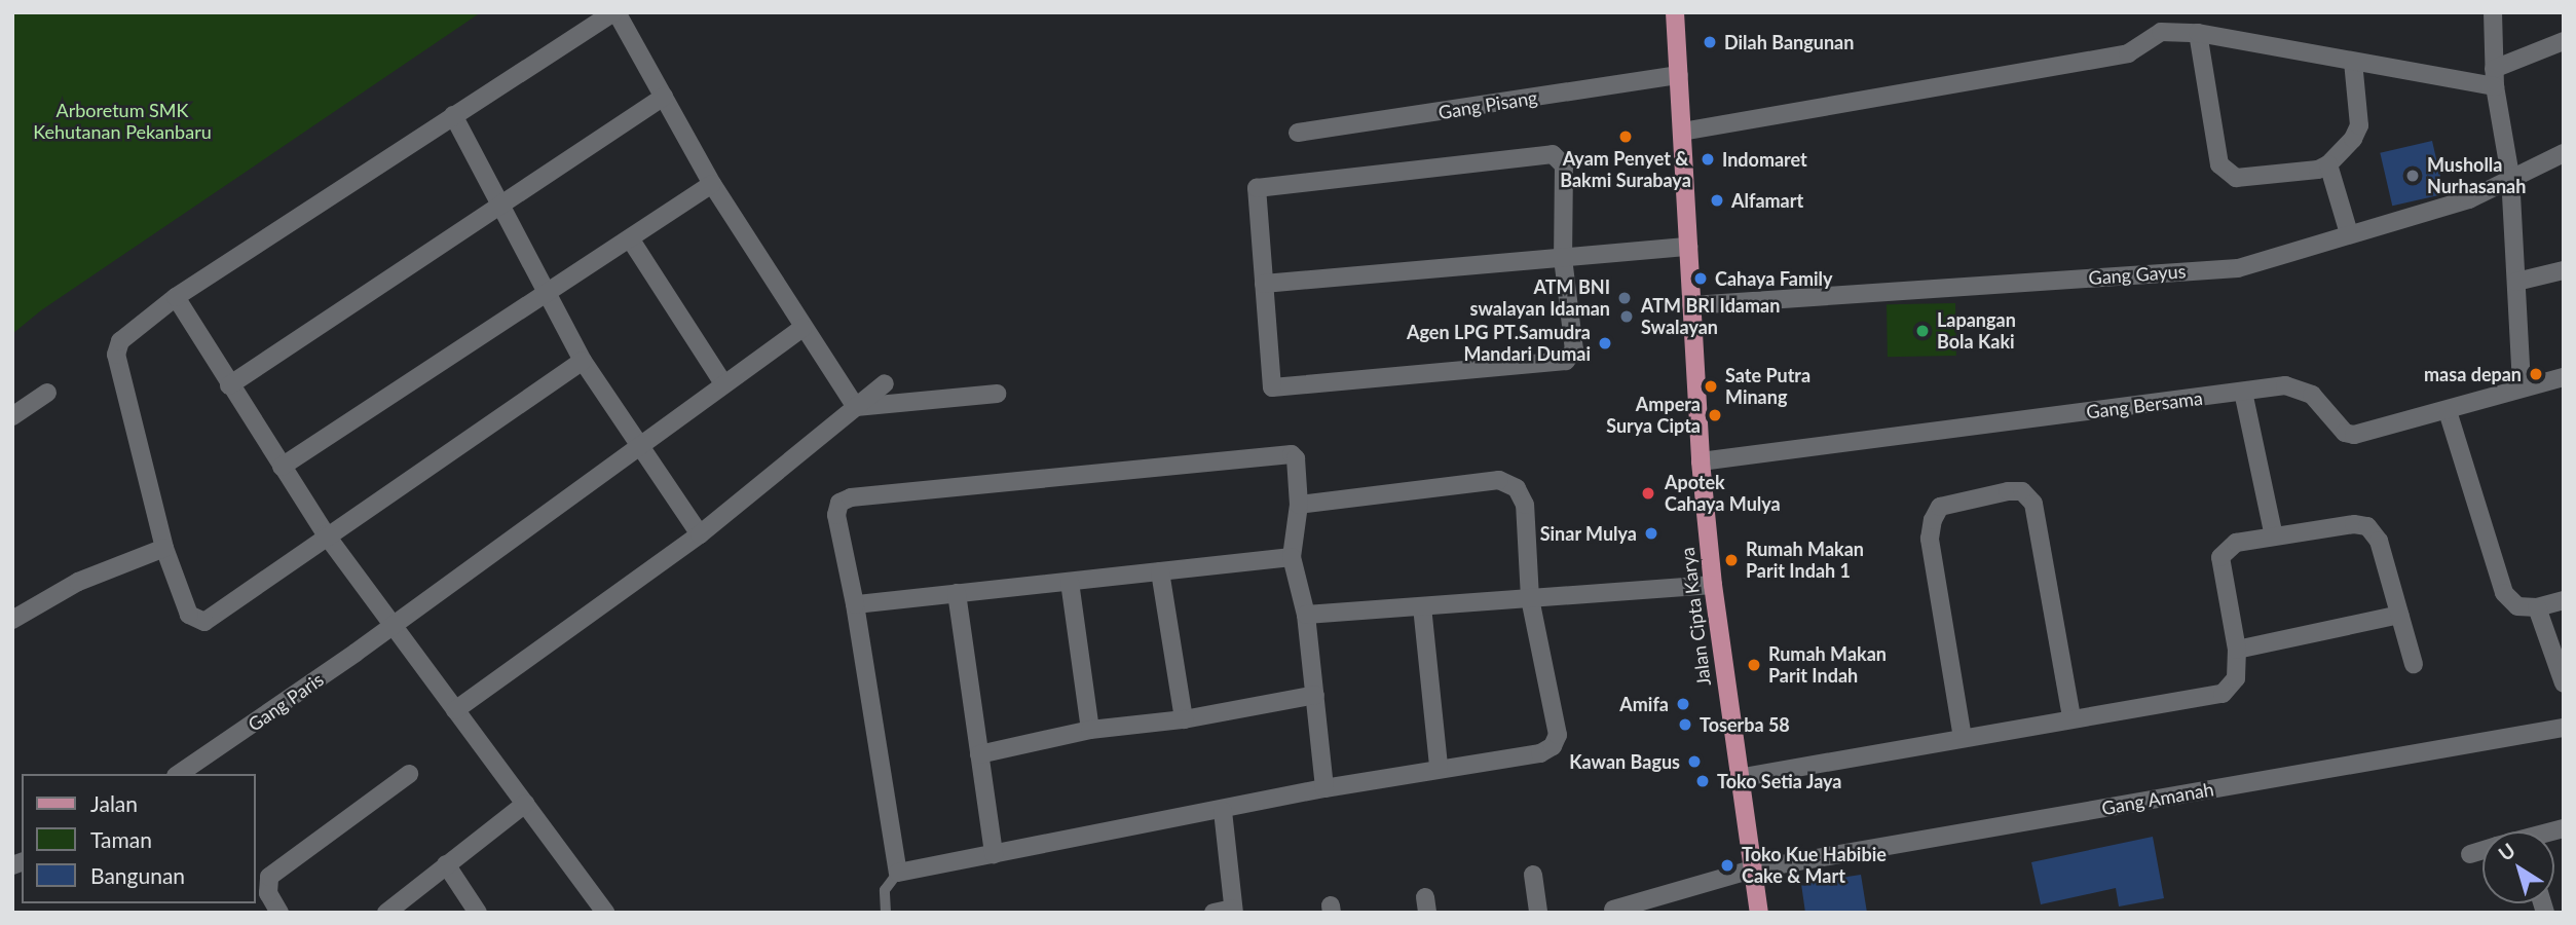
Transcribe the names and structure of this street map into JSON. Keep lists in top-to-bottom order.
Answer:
{
  "streets": {
    "main road": ["Jalan Cipta Karya"],
    "street": [
      "Gang Pisang",
      "Gang Gayus",
      "Gang Bersama",
      "Gang Paris",
      "Gang Amanah"
    ]
  },
  "crossings": [
    ["Gang Pisang", "Jalan Cipta Karya"],
    ["Gang Gayus", "Jalan Cipta Karya"],
    ["Gang Bersama", "Jalan Cipta Karya"],
    ["Jalan Cipta Karya", "Gang Amanah"]
  ],
  "parks": ["Arboretum SMK Kehutanan Pekanbaru"],
  "places": [
    "Dilah Bangunan",
    "Ayam Penyet & Bakmi Surabaya",
    "Indomaret",
    "Musholla Nurhasanah",
    "Alfamart",
    "Cahaya Family",
    "ATM BNI swalayan Idaman",
    "ATM BRI Idaman Swalayan",
    "Lapangan Bola Kaki",
    "Agen LPG PT.Samudra Mandari Dumai",
    "masa depan",
    "Sate Putra Minang",
    "Ampera Surya Cipta",
    "Apotek Cahaya Mulya",
    "Sinar Mulya",
    "Rumah Makan Parit Indah 1",
    "Rumah Makan Parit Indah",
    "Amifa",
    "Toserba 58",
    "Kawan Bagus",
    "Toko Setia Jaya",
    "Toko Kue Habibie Cake & Mart"
  ],
  "legend": ["Jalan", "Taman", "Bangunan"],
  "north": "top left"
}
